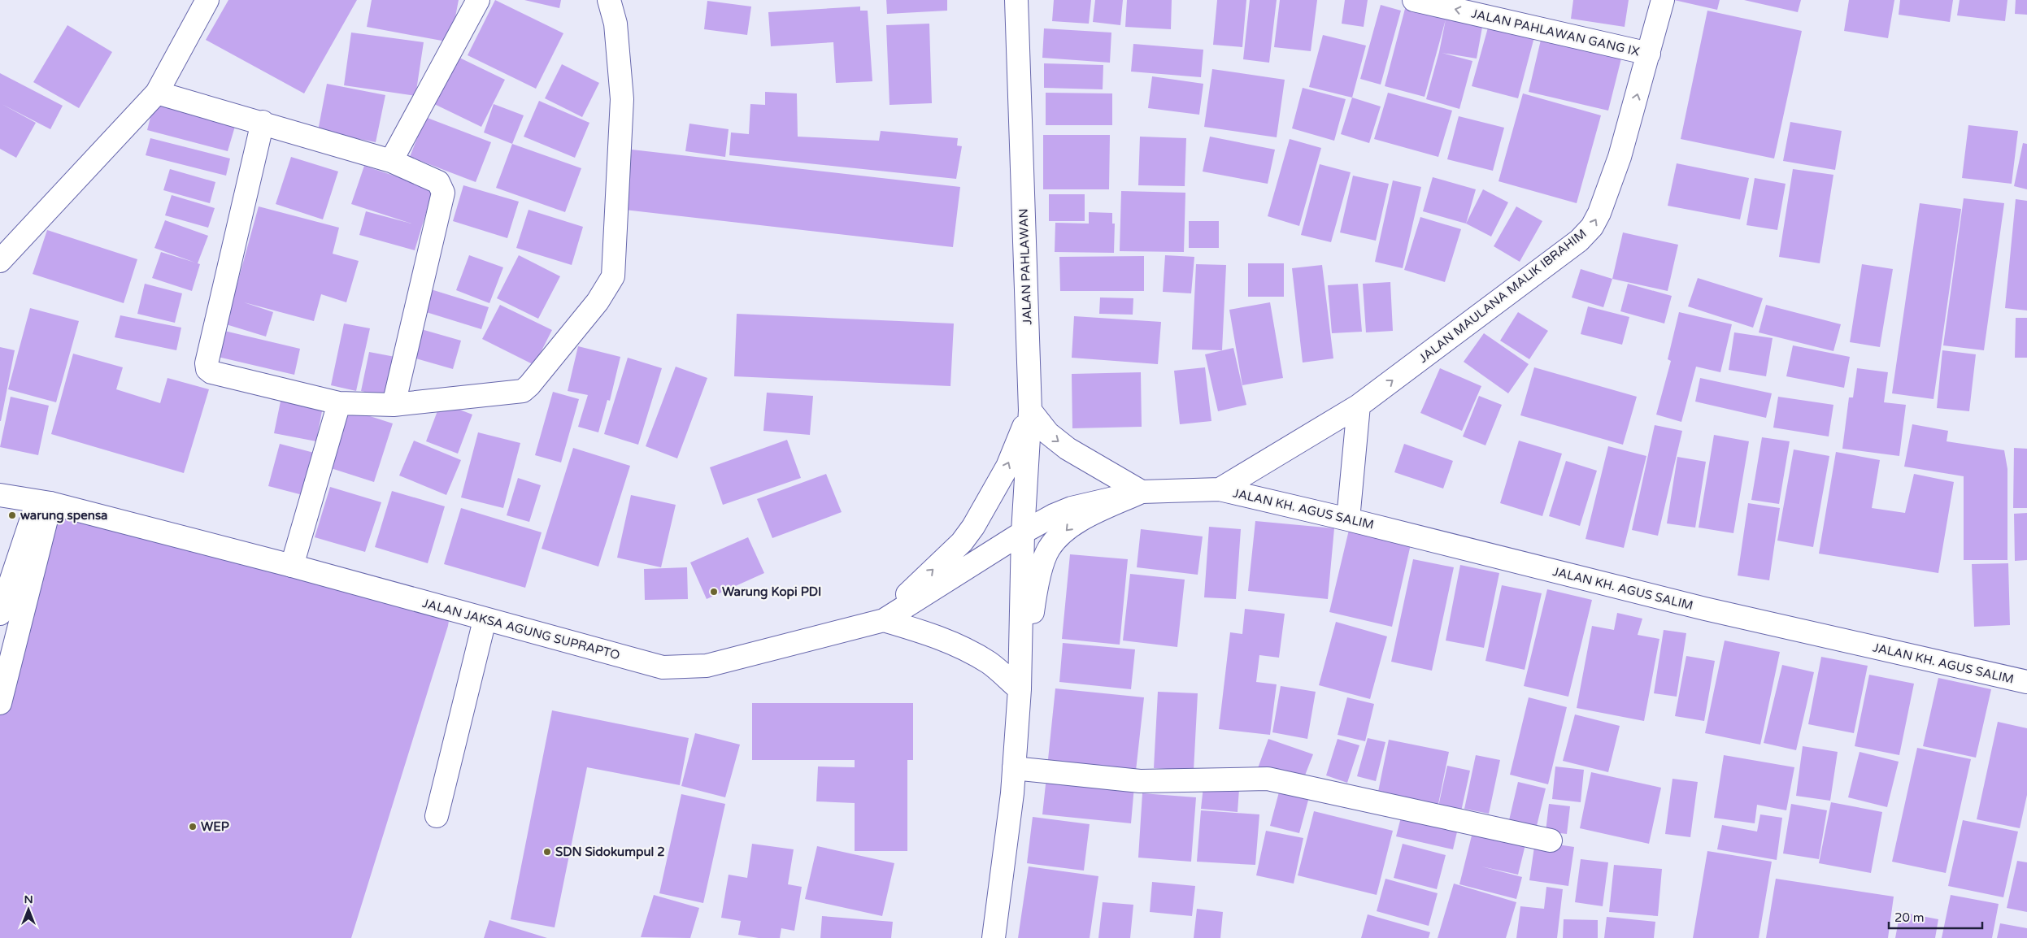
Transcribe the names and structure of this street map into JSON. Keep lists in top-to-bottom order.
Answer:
{
  "streets": {
    "street": [
      "JALAN PAHLAWAN GANG IX",
      "JALAN PAHLAWAN",
      "JALAN MAULANA MALIK IBRAHIM",
      "JALAN KH. AGUS SALIM",
      "JALAN JAKSA AGUNG SUPRAPTO"
    ]
  },
  "crossings": [
    ["JALAN PAHLAWAN GANG IX", "JALAN MAULANA MALIK IBRAHIM"],
    ["JALAN PAHLAWAN", "JALAN JAKSA AGUNG SUPRAPTO"],
    ["JALAN MAULANA MALIK IBRAHIM", "JALAN KH. AGUS SALIM"]
  ],
  "one_way": ["JALAN PAHLAWAN GANG IX", "JALAN MAULANA MALIK IBRAHIM"],
  "places": [
    "warung spensa",
    "Warung Kopi PDI",
    "WEP",
    "SDN Sidokumpul 2"
  ],
  "scale_bar": "20 m",
  "north": "top"
}
